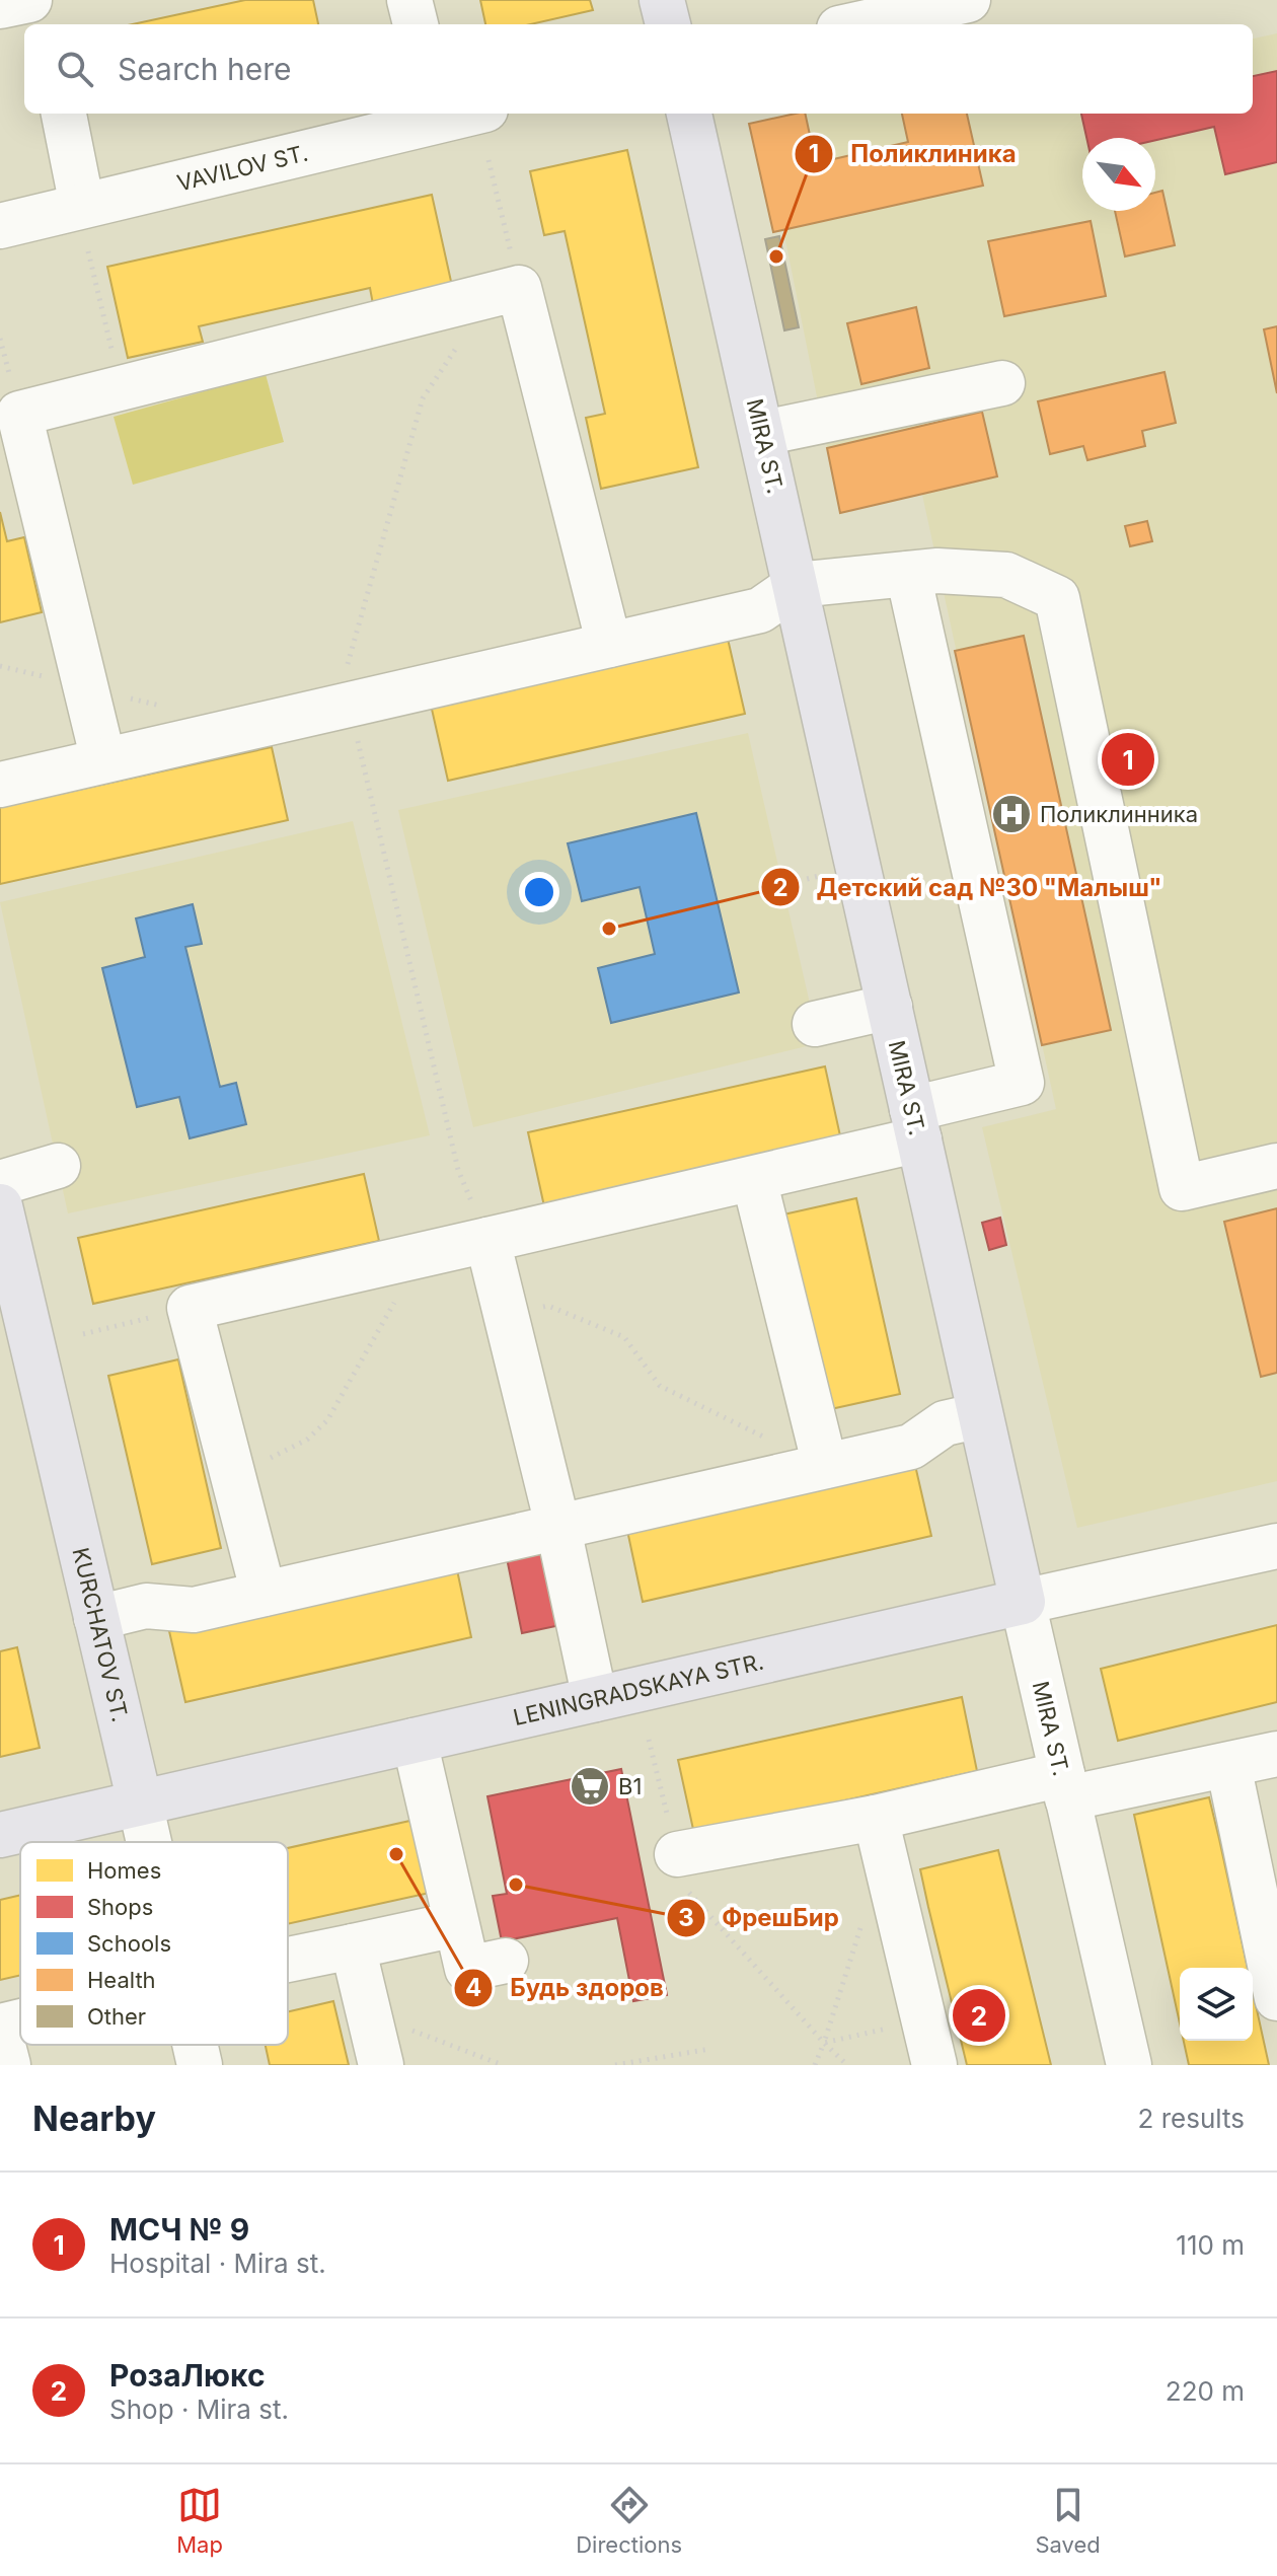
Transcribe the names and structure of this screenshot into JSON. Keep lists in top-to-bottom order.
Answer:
{
  "streets": {
    "main road": ["MIRA ST.", "KURCHATOV ST.", "LENINGRADSKAYA STR."],
    "street": ["VAVILOV ST."]
  },
  "crossings": [
    ["MIRA ST.", "LENINGRADSKAYA STR."],
    ["KURCHATOV ST.", "LENINGRADSKAYA STR."]
  ],
  "places": {
    "other": [
      "Поликлиника",
      "Детский сад №30 \"Малыш\"",
      "Будь здоров",
      "ФрешБир"
    ],
    "hospital": ["Поликлинника"],
    "supermarket": ["В1"]
  },
  "legend": [
    "Homes",
    "Shops",
    "Schools",
    "Health",
    "Other"
  ],
  "north": "bottom right",
  "page": {
    "search": "Search here",
    "pins": ["1", "2"],
    "heading": ["Nearby", "2 results"],
    "list": [
      {
        "mark": "1",
        "name": "МСЧ № 9",
        "note": "Hospital · Mira st.",
        "value": "110 m"
      },
      {
        "mark": "2",
        "name": "РозаЛюкс",
        "note": "Shop · Mira st.",
        "value": "220 m"
      }
    ],
    "nav": ["Map", "Directions", "Saved"]
  }
}
